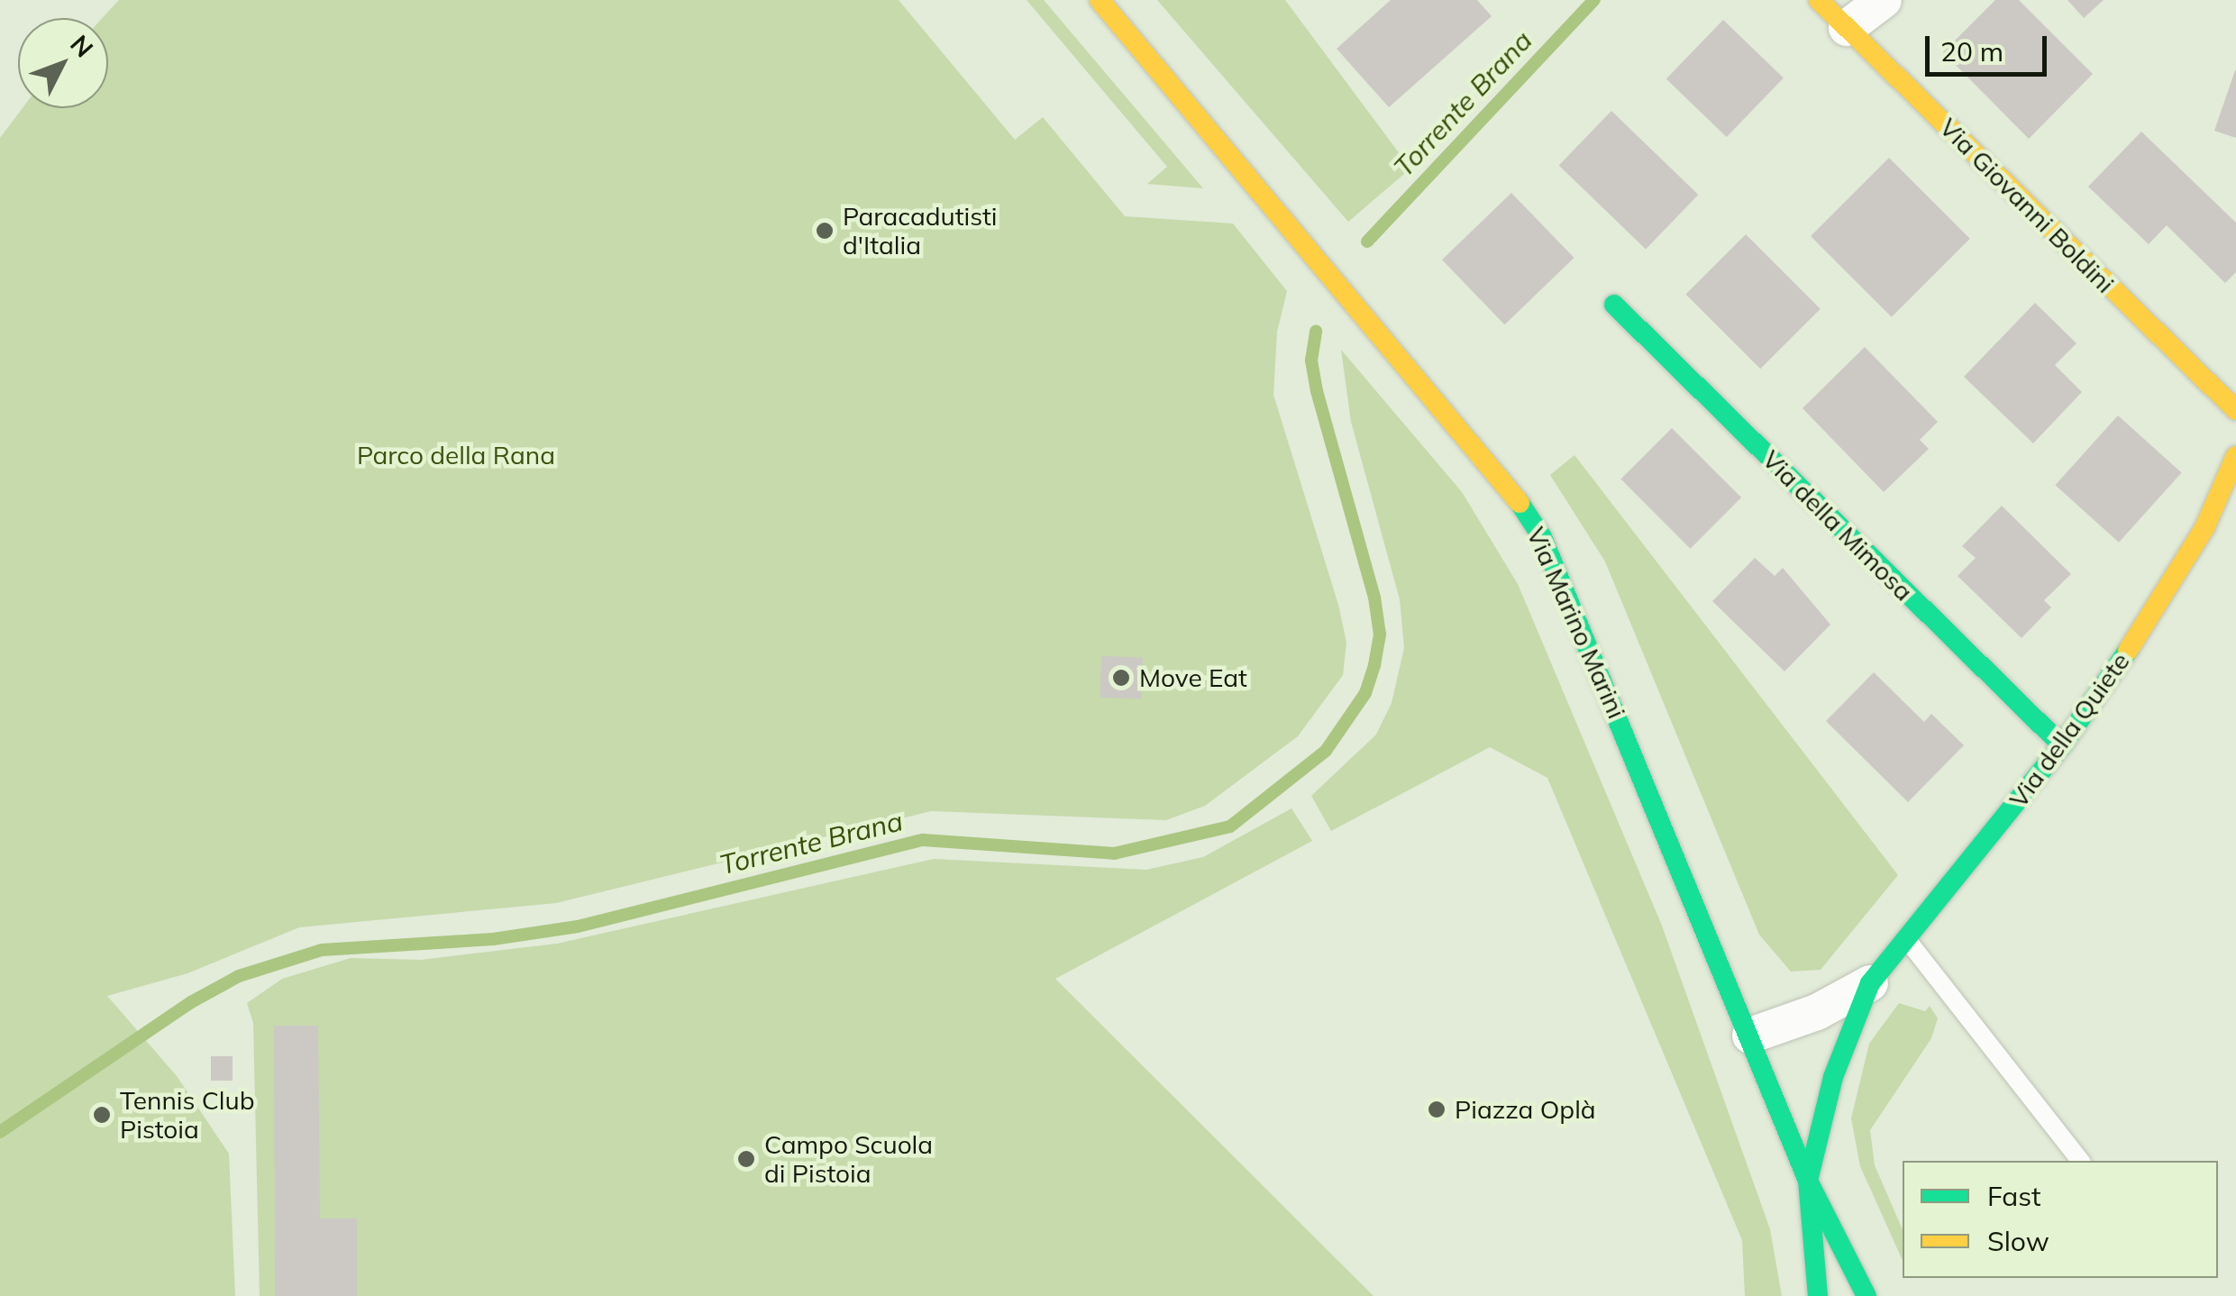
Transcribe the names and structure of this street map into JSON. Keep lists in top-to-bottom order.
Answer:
{
  "streets": {
    "street": [
      "Via Giovanni Boldini",
      "Via della Mimosa",
      "Via Marino Marini",
      "Via della Quiete"
    ]
  },
  "crossings": [
    ["Via della Mimosa", "Via della Quiete"],
    ["Via Marino Marini", "Via della Quiete"]
  ],
  "water": ["Torrente Brana"],
  "parks": ["Parco della Rana"],
  "places": [
    "Paracadutisti d'Italia",
    "Move Eat",
    "Piazza Oplà",
    "Tennis Club Pistoia",
    "Campo Scuola di Pistoia"
  ],
  "legend": ["Fast", "Slow"],
  "scale_bar": "20 m",
  "north": "top right"
}
